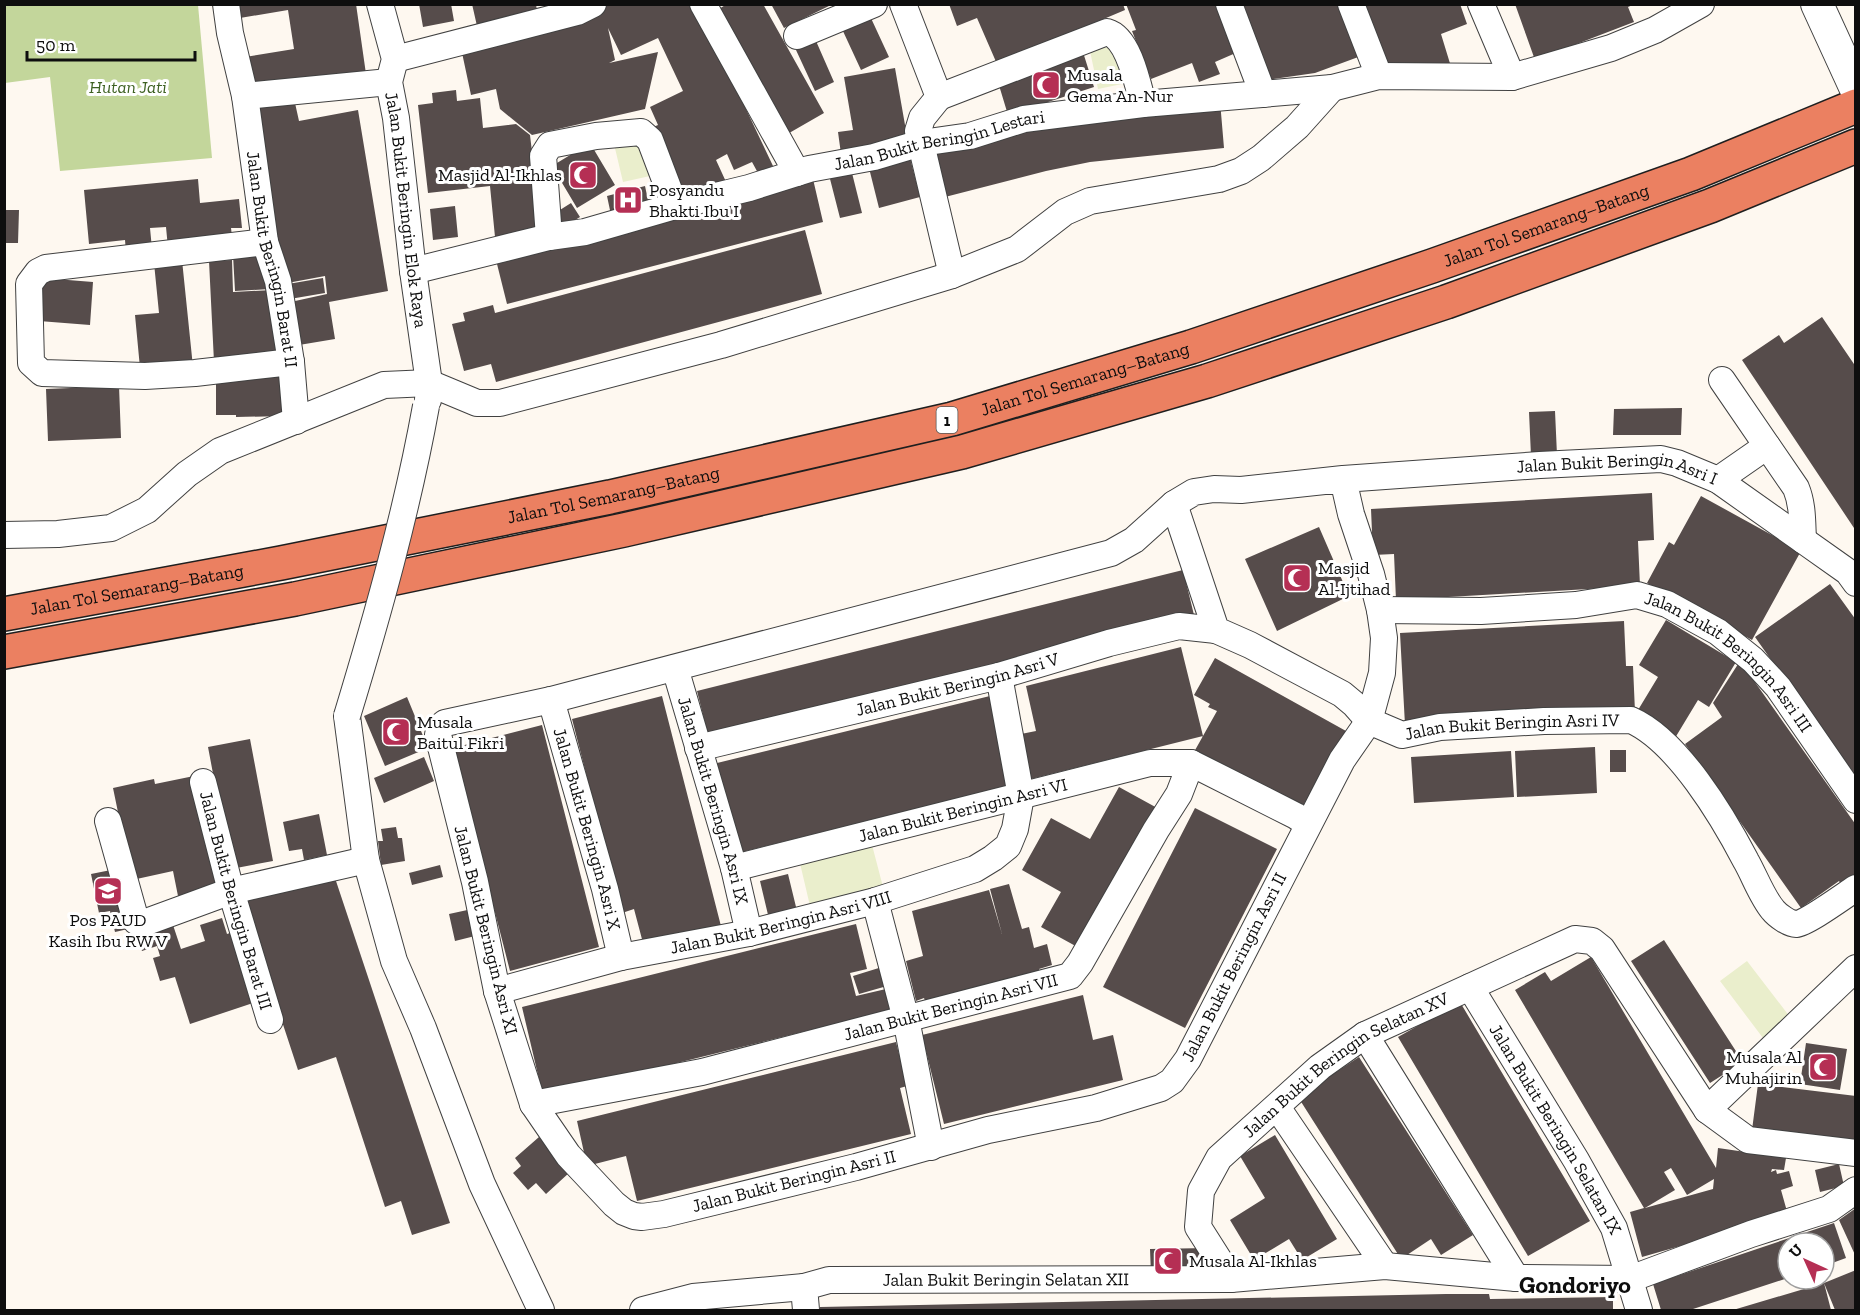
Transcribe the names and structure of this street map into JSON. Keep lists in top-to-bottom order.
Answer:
{
  "streets": {
    "highway": ["Jalan Tol Semarang–Batang", "1"],
    "street": [
      "Jalan Bukit Beringin Lestari",
      "Jalan Bukit Beringin Elok Raya",
      "Jalan Bukit Beringin Barat II",
      "Jalan Bukit Beringin Asri I",
      "Jalan Bukit Beringin Asri III",
      "Jalan Bukit Beringin Asri V",
      "Jalan Bukit Beringin Asri IV",
      "Jalan Bukit Beringin Asri IX",
      "Jalan Bukit Beringin Asri VI",
      "Jalan Bukit Beringin Asri X",
      "Jalan Bukit Beringin Barat III",
      "Jalan Bukit Beringin Asri VIII",
      "Jalan Bukit Beringin Asri XI",
      "Jalan Bukit Beringin Asri II",
      "Jalan Bukit Beringin Asri VII",
      "Jalan Bukit Beringin Selatan XV",
      "Jalan Bukit Beringin Selatan IX",
      "Jalan Bukit Beringin Selatan XII"
    ]
  },
  "crossings": [
    ["Jalan Bukit Beringin Lestari", "Jalan Bukit Beringin Elok Raya"],
    ["Jalan Bukit Beringin Asri I", "Jalan Bukit Beringin Asri IX"],
    ["Jalan Bukit Beringin Asri I", "Jalan Bukit Beringin Asri X"],
    ["Jalan Bukit Beringin Asri I", "Jalan Bukit Beringin Asri XI"],
    ["Jalan Bukit Beringin Asri I", "Jalan Bukit Beringin Asri II"],
    ["Jalan Bukit Beringin Asri III", "Jalan Bukit Beringin Asri II"],
    ["Jalan Bukit Beringin Asri V", "Jalan Bukit Beringin Asri IV"],
    ["Jalan Bukit Beringin Asri V", "Jalan Bukit Beringin Asri IX"],
    ["Jalan Bukit Beringin Asri V", "Jalan Bukit Beringin Asri II"],
    ["Jalan Bukit Beringin Asri IV", "Jalan Bukit Beringin Asri II"],
    ["Jalan Bukit Beringin Asri IX", "Jalan Bukit Beringin Asri VI"],
    ["Jalan Bukit Beringin Asri IX", "Jalan Bukit Beringin Asri VIII"],
    ["Jalan Bukit Beringin Asri VI", "Jalan Bukit Beringin Asri VIII"],
    ["Jalan Bukit Beringin Asri VI", "Jalan Bukit Beringin Asri VII"],
    ["Jalan Bukit Beringin Asri X", "Jalan Bukit Beringin Asri VIII"],
    ["Jalan Bukit Beringin Asri VIII", "Jalan Bukit Beringin Asri XI"],
    ["Jalan Bukit Beringin Asri XI", "Jalan Bukit Beringin Asri II"],
    ["Jalan Bukit Beringin Asri XI", "Jalan Bukit Beringin Asri VII"],
    ["Jalan Bukit Beringin Selatan XV", "Jalan Bukit Beringin Selatan IX"],
    ["Jalan Bukit Beringin Selatan XV", "Jalan Bukit Beringin Selatan XII"],
    ["Jalan Bukit Beringin Selatan IX", "Jalan Bukit Beringin Selatan XII"]
  ],
  "districts": ["Gondoriyo"],
  "parks": ["Hutan Jati"],
  "places": {
    "mosque": [
      "Musala Gema An-Nur",
      "Masjid Al-Ikhlas",
      "Masjid Al-Ijtihad",
      "Musala Baitul Fikri",
      "Musala Al Muhajirin",
      "Musala Al-Ikhlas"
    ],
    "hospital": ["Posyandu Bhakti Ibu I"],
    "school or university": ["Pos PAUD Kasih Ibu RW V"]
  },
  "scale_bar": "50 m",
  "north": "top left"
}
